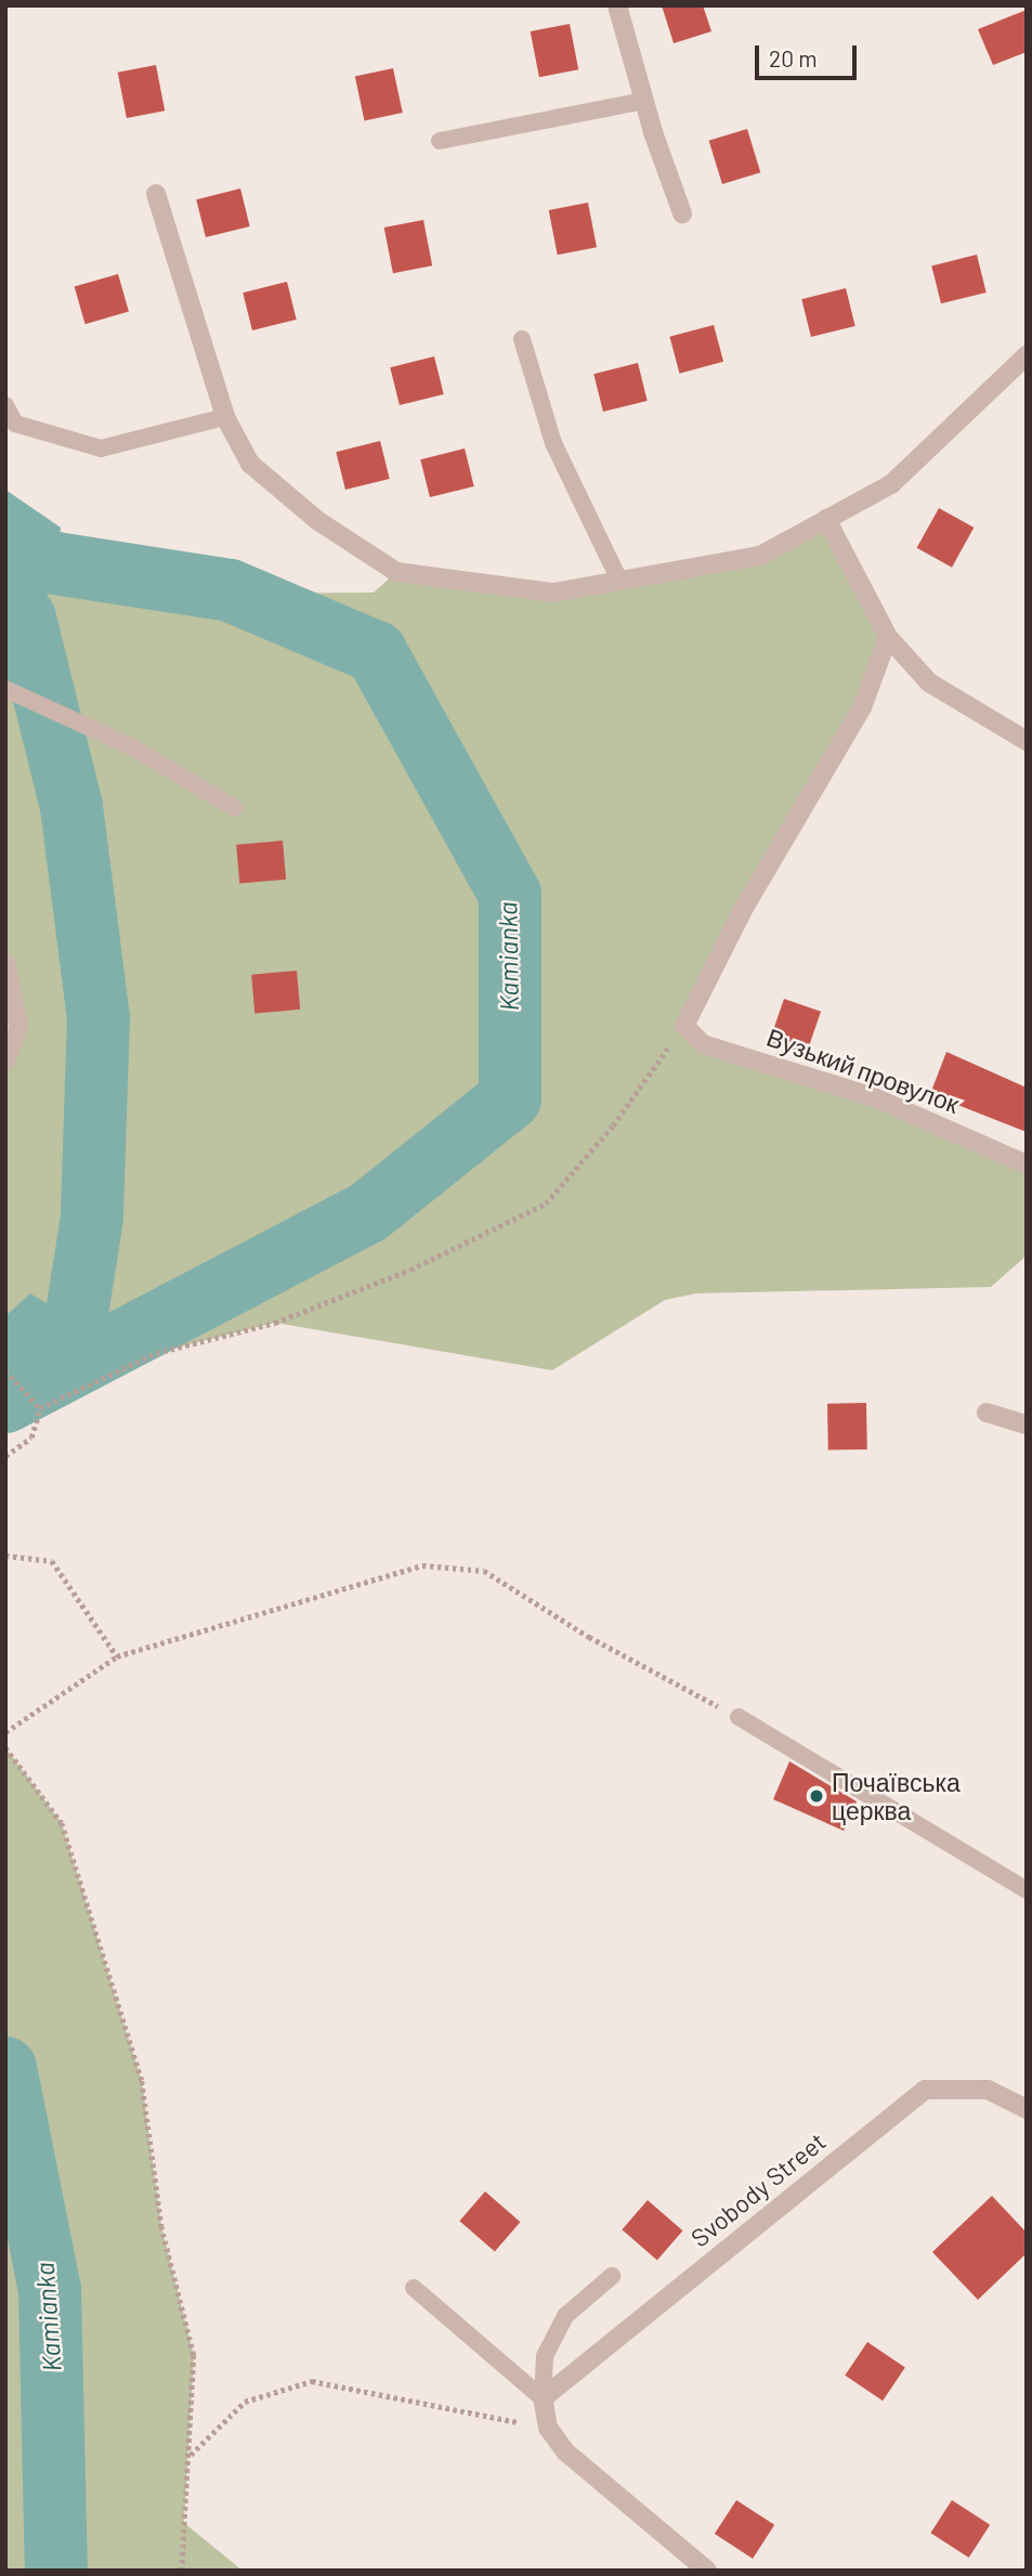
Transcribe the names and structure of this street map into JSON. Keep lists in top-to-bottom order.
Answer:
{
  "streets": {
    "street": ["Вузький провулок", "Svobody Street"]
  },
  "water": ["Kamianka"],
  "places": ["Почаївська церква"],
  "scale_bar": "20 m"
}
